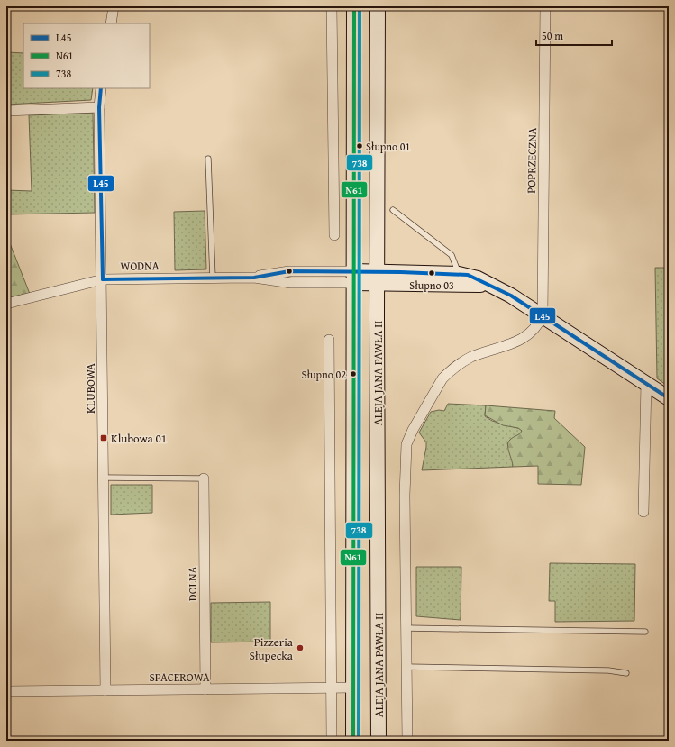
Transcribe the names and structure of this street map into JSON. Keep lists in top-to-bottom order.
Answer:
{
  "streets": {
    "main road": ["ALEJA JANA PAWŁA II"],
    "street": [
      "POPRZECZNA",
      "WODNA",
      "KLUBOWA",
      "DOLNA",
      "SPACEROWA"
    ]
  },
  "crossings": [
    ["WODNA", "ALEJA JANA PAWŁA II"],
    ["WODNA", "KLUBOWA"],
    ["ALEJA JANA PAWŁA II", "SPACEROWA"],
    ["KLUBOWA", "SPACEROWA"],
    ["DOLNA", "SPACEROWA"]
  ],
  "places": {
    "other": [
      "Słupno 01",
      "Słupno 03",
      "Słupno 02",
      "Pizzeria Słupecka"
    ],
    "transit": ["Klubowa 01"]
  },
  "lines": ["transit line N61", "transit line 738", "transit line L45"],
  "legend": ["L45", "N61", "738"],
  "scale_bar": "50 m"
}
